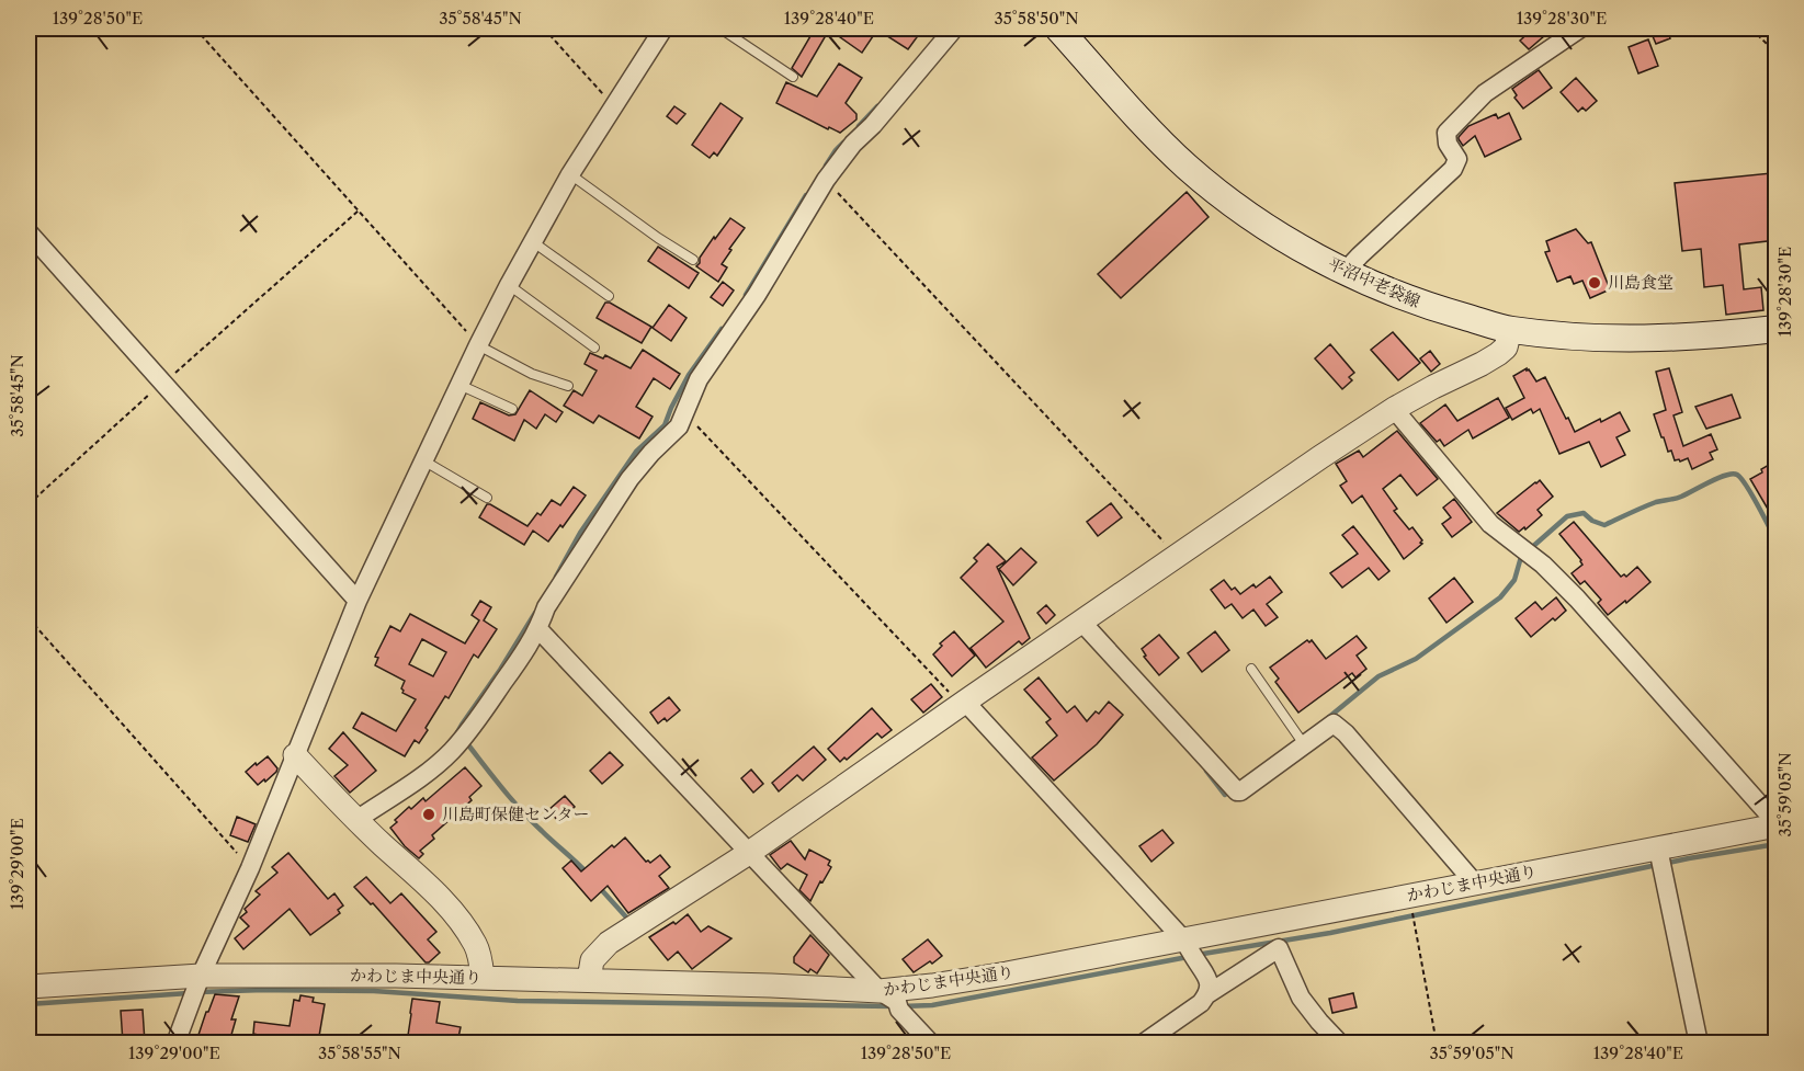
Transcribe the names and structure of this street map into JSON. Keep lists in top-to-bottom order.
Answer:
{
  "streets": {
    "main road": ["平沼中老袋線"],
    "street": ["かわじま中央通り"]
  },
  "places": ["川島食堂", "川島町保健センター"],
  "coordinates": [
    "139°28'50\"E",
    "35°58'45\"N",
    "139°28'40\"E",
    "35°58'50\"N",
    "139°28'30\"E",
    "35°59'05\"N",
    "139°29'00\"E",
    "35°58'55\"N"
  ]
}
